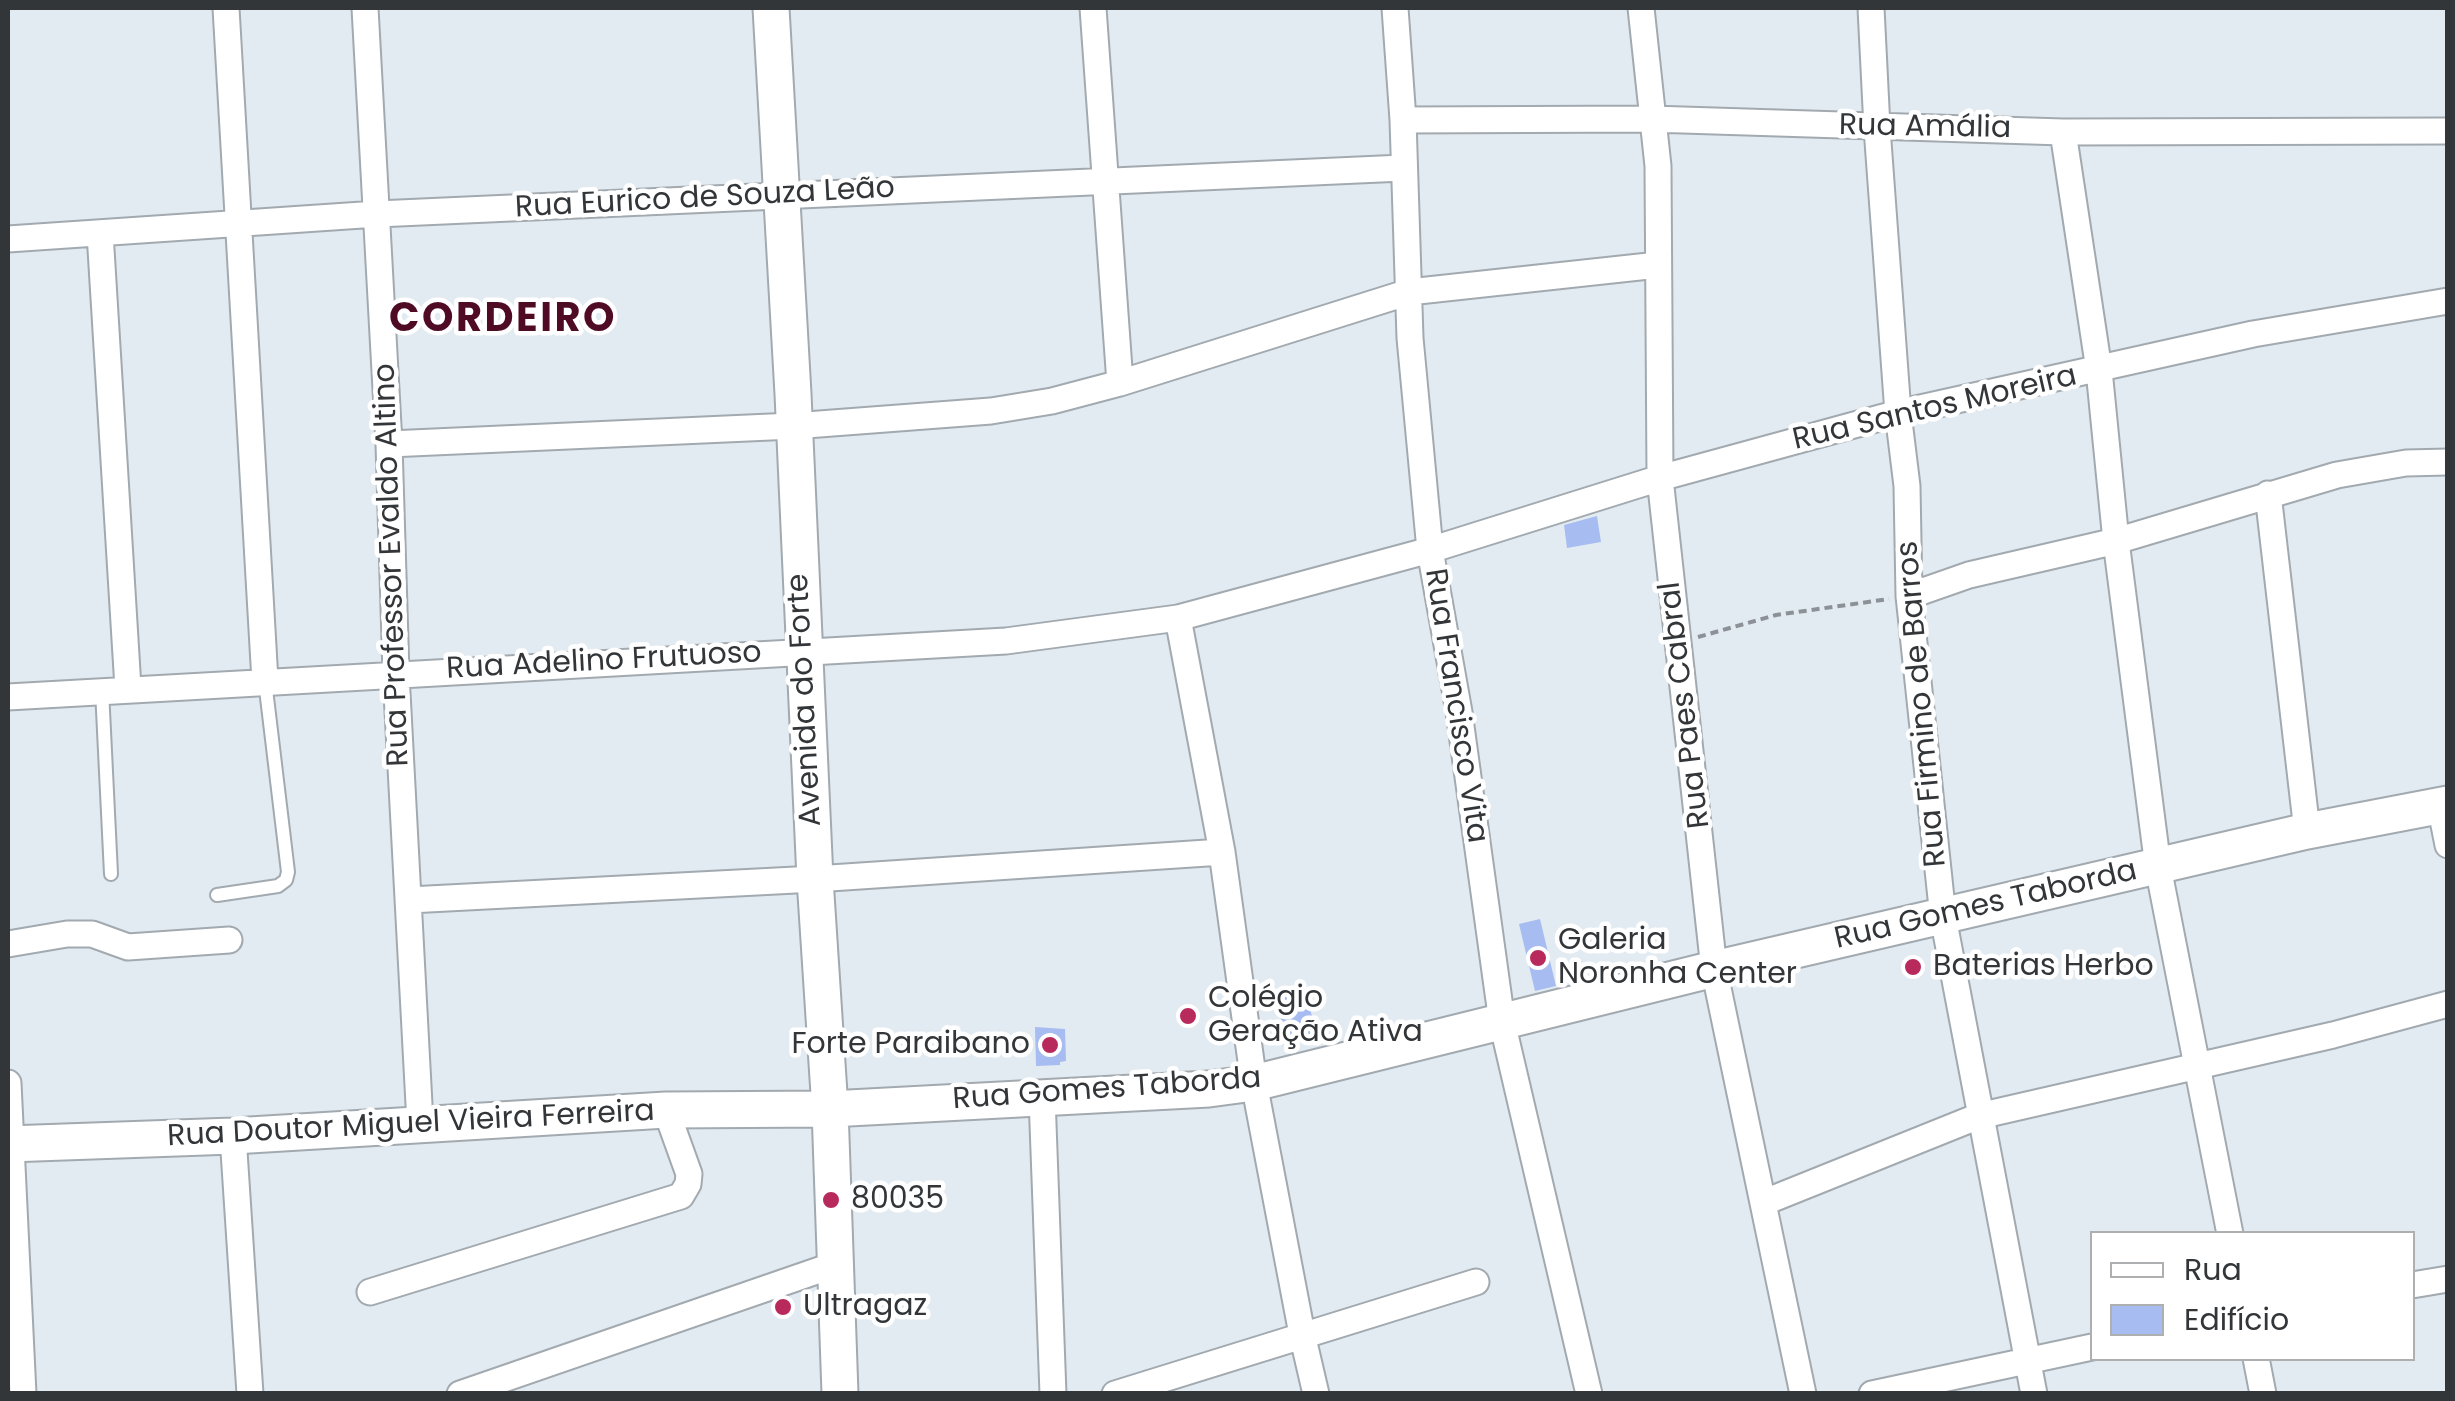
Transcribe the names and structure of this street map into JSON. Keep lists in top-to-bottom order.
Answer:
{
  "streets": {
    "main road": ["Avenida do Forte", "Rua Gomes Taborda", "Rua Doutor Miguel Vieira Ferreira"],
    "street": [
      "Rua Amália",
      "Rua Eurico de Souza Leão",
      "Rua Santos Moreira",
      "Rua Professor Evaldo Altino",
      "Rua Adelino Frutuoso",
      "Rua Firmino de Barros",
      "Rua Paes Cabral",
      "Rua Francisco Vita"
    ]
  },
  "crossings": [
    ["Rua Amália", "Rua Firmino de Barros"],
    ["Rua Amália", "Rua Paes Cabral"],
    ["Rua Amália", "Rua Francisco Vita"],
    ["Rua Eurico de Souza Leão", "Rua Professor Evaldo Altino"],
    ["Rua Eurico de Souza Leão", "Avenida do Forte"],
    ["Rua Eurico de Souza Leão", "Rua Francisco Vita"],
    ["Rua Santos Moreira", "Rua Adelino Frutuoso"],
    ["Rua Santos Moreira", "Rua Firmino de Barros"],
    ["Rua Santos Moreira", "Rua Paes Cabral"],
    ["Rua Santos Moreira", "Rua Francisco Vita"],
    ["Rua Professor Evaldo Altino", "Rua Adelino Frutuoso"],
    ["Rua Professor Evaldo Altino", "Rua Doutor Miguel Vieira Ferreira"],
    ["Rua Adelino Frutuoso", "Avenida do Forte"],
    ["Rua Adelino Frutuoso", "Rua Francisco Vita"],
    ["Avenida do Forte", "Rua Gomes Taborda"],
    ["Avenida do Forte", "Rua Doutor Miguel Vieira Ferreira"],
    ["Rua Firmino de Barros", "Rua Gomes Taborda"],
    ["Rua Paes Cabral", "Rua Gomes Taborda"],
    ["Rua Francisco Vita", "Rua Gomes Taborda"],
    ["Rua Gomes Taborda", "Rua Doutor Miguel Vieira Ferreira"]
  ],
  "districts": ["CORDEIRO"],
  "places": [
    "Galeria Noronha Center",
    "Baterias Herbo",
    "Colégio Geração Ativa",
    "Forte Paraibano",
    "80035",
    "Ultragaz"
  ],
  "legend": ["Rua", "Edifício"]
}
